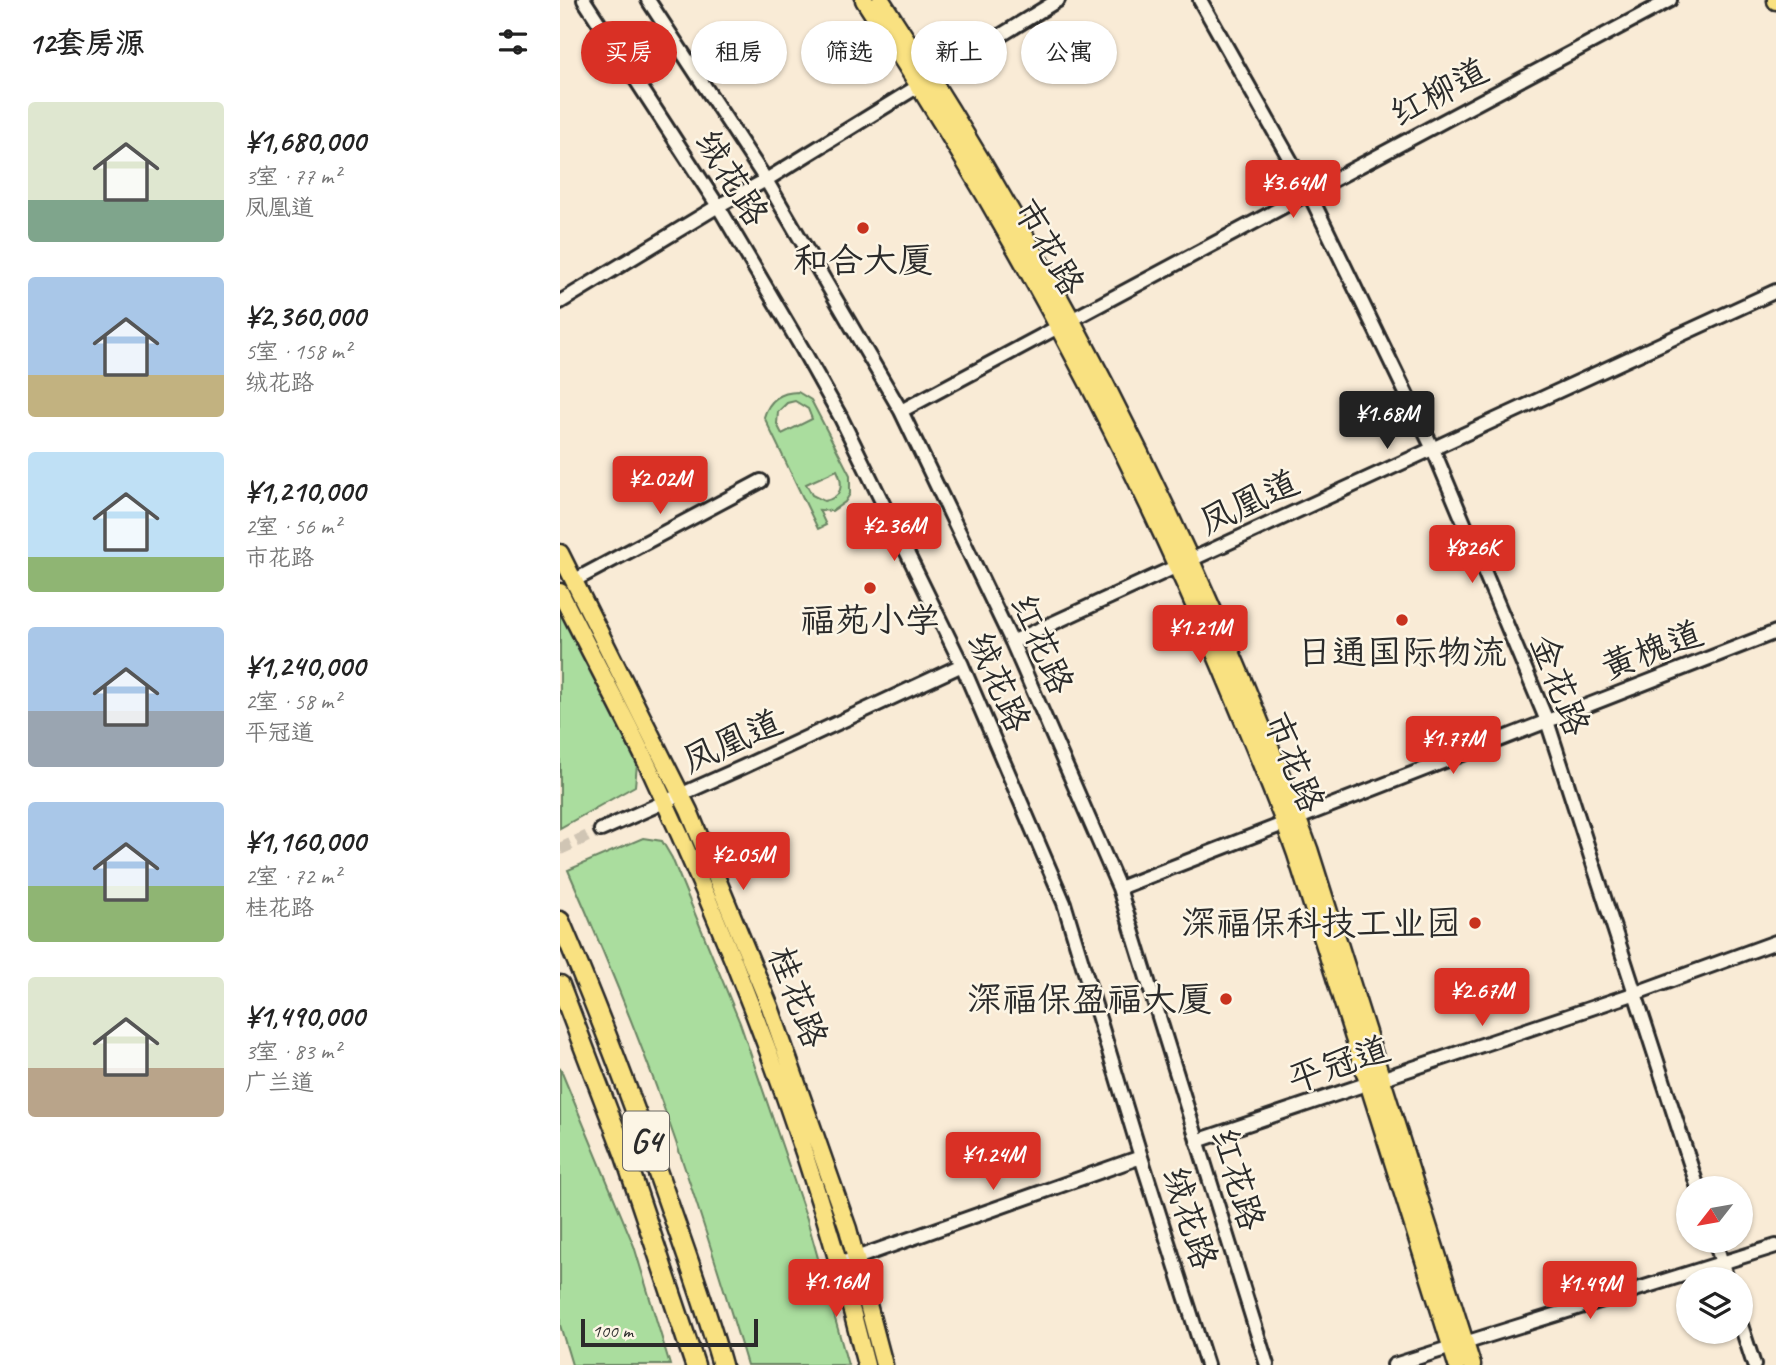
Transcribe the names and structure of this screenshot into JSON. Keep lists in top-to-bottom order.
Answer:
{
  "streets": {
    "highway": ["G4"],
    "main road": ["市花路", "桂花路"],
    "street": [
      "红柳道",
      "绒花路",
      "凤凰道",
      "红花路",
      "黄槐道",
      "金花路",
      "平冠道"
    ]
  },
  "crossings": [
    ["红柳道", "市花路"],
    ["红柳道", "红花路"],
    ["红柳道", "金花路"],
    ["绒花路", "凤凰道"],
    ["市花路", "凤凰道"],
    ["市花路", "黄槐道"],
    ["市花路", "平冠道"],
    ["凤凰道", "红花路"],
    ["凤凰道", "金花路"],
    ["凤凰道", "桂花路"],
    ["红花路", "黄槐道"],
    ["红花路", "平冠道"],
    ["黄槐道", "金花路"],
    ["金花路", "平冠道"]
  ],
  "places": [
    "和合大厦",
    "福苑小学",
    "日通国际物流",
    "深福保科技工业园",
    "深福保盈福大厦"
  ],
  "scale_bar": "100 m",
  "north": "bottom left",
  "page": {
    "heading": "12套房源",
    "chip": [
      "买房",
      "租房",
      "筛选",
      "新上",
      "公寓"
    ],
    "list": [
      {
        "name": "¥1,680,000",
        "note": "3室 · 77 m² · 凤凰道"
      },
      {
        "name": "¥2,360,000",
        "note": "5室 · 158 m² · 绒花路"
      },
      {
        "name": "¥1,210,000",
        "note": "2室 · 56 m² · 市花路"
      },
      {
        "name": "¥1,240,000",
        "note": "2室 · 58 m² · 平冠道"
      },
      {
        "name": "¥1,160,000",
        "note": "2室 · 72 m² · 桂花路"
      },
      {
        "name": "¥1,490,000",
        "note": "3室 · 83 m² · 广兰道"
      }
    ],
    "price": [
      "¥3.64M",
      "¥1.68M",
      "¥2.02M",
      "¥2.36M",
      "¥826K",
      "¥1.21M",
      "¥1.77M",
      "¥2.05M",
      "¥2.67M",
      "¥1.24M",
      "¥1.16M",
      "¥1.49M"
    ],
    "scale": "100 m"
  }
}
